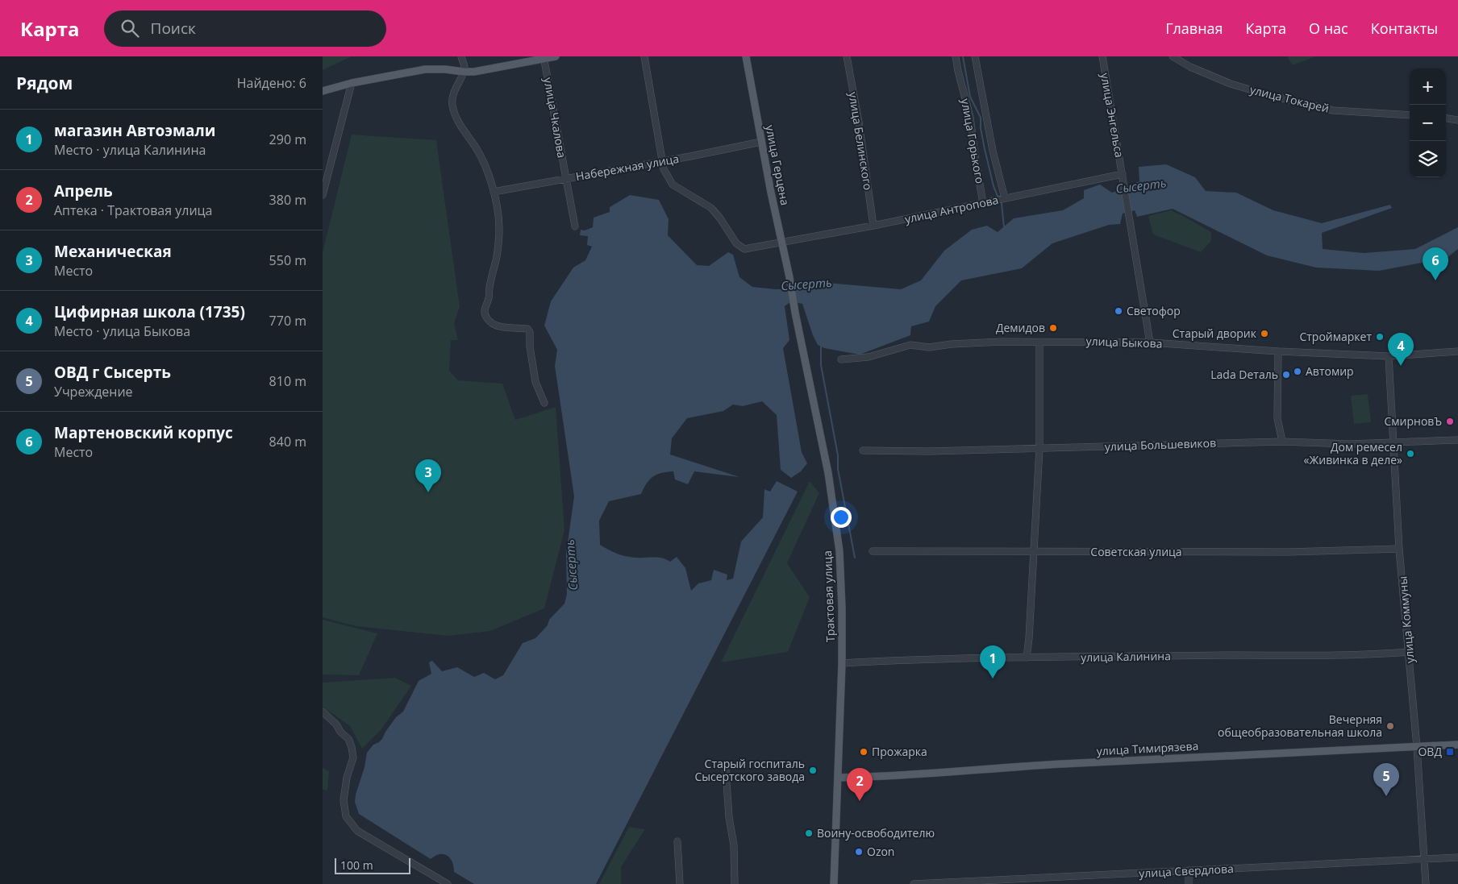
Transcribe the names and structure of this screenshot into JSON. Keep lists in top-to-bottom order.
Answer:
{
  "streets": {
    "main road": ["улица Герцена", "Трактовая улица", "улица Тимирязева"],
    "street": [
      "улица Токарей",
      "улица Энгельса",
      "улица Чкалова",
      "улица Белинского",
      "улица Горького",
      "Набережная улица",
      "улица Антропова",
      "улица Быкова",
      "улица Большевиков",
      "Советская улица",
      "улица Коммуны",
      "улица Калинина",
      "улица Свердлова"
    ]
  },
  "crossings": [
    ["улица Энгельса", "улица Антропова"],
    ["улица Энгельса", "улица Быкова"],
    ["улица Чкалова", "Набережная улица"],
    ["улица Белинского", "улица Антропова"],
    ["улица Горького", "улица Антропова"],
    ["улица Герцена", "Набережная улица"],
    ["улица Герцена", "улица Антропова"],
    ["улица Герцена", "Трактовая улица"],
    ["Набережная улица", "улица Антропова"],
    ["улица Быкова", "улица Коммуны"],
    ["улица Большевиков", "улица Коммуны"],
    ["Советская улица", "улица Коммуны"],
    ["Трактовая улица", "улица Калинина"],
    ["Трактовая улица", "улица Тимирязева"],
    ["улица Коммуны", "улица Калинина"],
    ["улица Коммуны", "улица Тимирязева"],
    ["улица Коммуны", "улица Свердлова"]
  ],
  "water": ["Сысерть"],
  "places": {
    "other": [
      "Светофор",
      "Демидов",
      "Старый дворик",
      "Строймаркет",
      "Автомир",
      "Lada Dеталь",
      "СмирновЪ",
      "Дом ремесел «Живинка в деле»",
      "Вечерняя общеобразовательная школа",
      "Прожарка",
      "Старый госпиталь Сысертского завода",
      "Воину-освободителю",
      "Ozon"
    ],
    "transit": ["ОВД"]
  },
  "scale_bar": "100 m",
  "page": {
    "header": "Карта",
    "search": "Поиск",
    "nav": [
      "Главная",
      "Карта",
      "О нас",
      "Контакты"
    ],
    "heading": ["Рядом", "Найдено: 6"],
    "map_buttons": ["+", "−"],
    "list": [
      {
        "mark": "1",
        "name": "магазин Автоэмали",
        "note": "Место · улица Калинина",
        "value": "290 m"
      },
      {
        "mark": "2",
        "name": "Апрель",
        "note": "Аптека · Трактовая улица",
        "value": "380 m"
      },
      {
        "mark": "3",
        "name": "Механическая",
        "note": "Место",
        "value": "550 m"
      },
      {
        "mark": "4",
        "name": "Цифирная школа (1735)",
        "note": "Место · улица Быкова",
        "value": "770 m"
      },
      {
        "mark": "5",
        "name": "ОВД г Сысерть",
        "note": "Учреждение",
        "value": "810 m"
      },
      {
        "mark": "6",
        "name": "Мартеновский корпус",
        "note": "Место",
        "value": "840 m"
      }
    ],
    "pins": [
      "6",
      "4",
      "3",
      "1",
      "5",
      "2"
    ],
    "scale": "100 m"
  }
}
